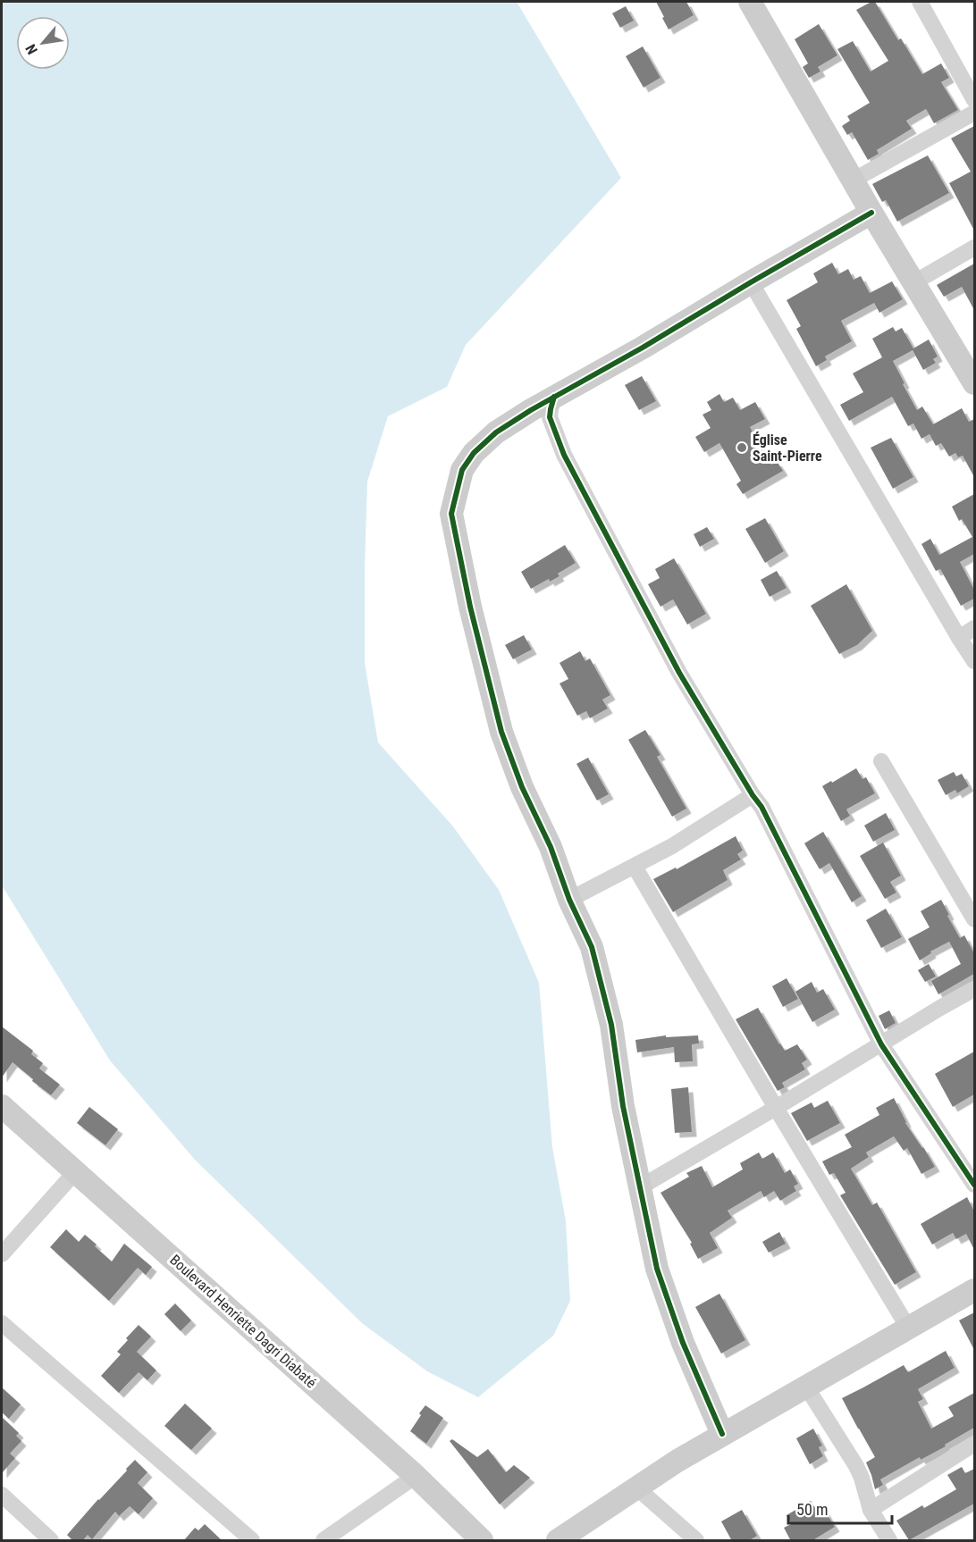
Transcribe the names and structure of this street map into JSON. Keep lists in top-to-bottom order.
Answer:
{
  "streets": {
    "street": ["Boulevard Henriette Dagri Diabaté"]
  },
  "places": ["Église Saint-Pierre"],
  "scale_bar": "50 m",
  "north": "bottom left"
}
